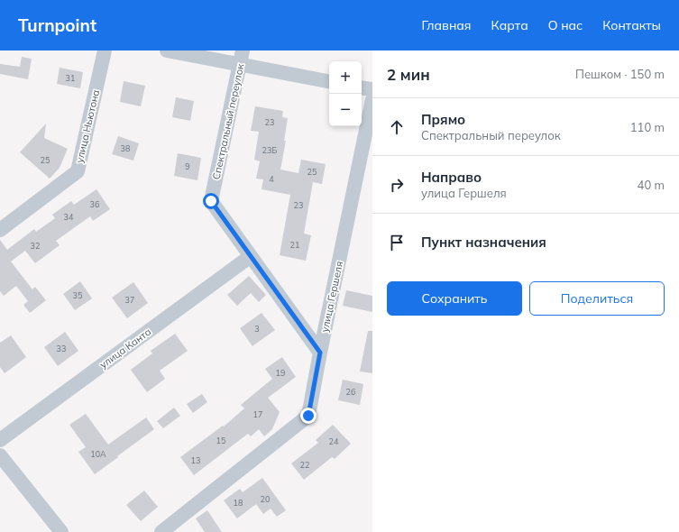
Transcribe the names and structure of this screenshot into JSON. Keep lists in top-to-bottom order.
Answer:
{
  "streets": {
    "street": [
      "Спектральный переулок",
      "улица Ньютона",
      "улица Гершеля",
      "улица Канта"
    ]
  },
  "crossings": [
    ["Спектральный переулок", "улица Гершеля"],
    ["Спектральный переулок", "улица Канта"]
  ],
  "house_numbers": [
    "31",
    "23",
    "38",
    "23Б",
    "25",
    "9",
    "25",
    "4",
    "36",
    "23",
    "34",
    "21",
    "32",
    "35",
    "37",
    "3",
    "33",
    "19",
    "26",
    "17",
    "15",
    "24",
    "10А",
    "13",
    "22",
    "20",
    "18"
  ],
  "page": {
    "header": "Turnpoint",
    "nav": [
      "Главная",
      "Карта",
      "О нас",
      "Контакты"
    ],
    "heading": ["2 мин", "Пешком · 150 m"],
    "map_buttons": ["+", "−"],
    "list": [
      ["Прямо", "Спектральный переулок", "110 m"],
      ["Направо", "улица Гершеля", "40 m"],
      "Пункт назначения"
    ],
    "buttons": ["Сохранить", "Поделиться"]
  }
}
